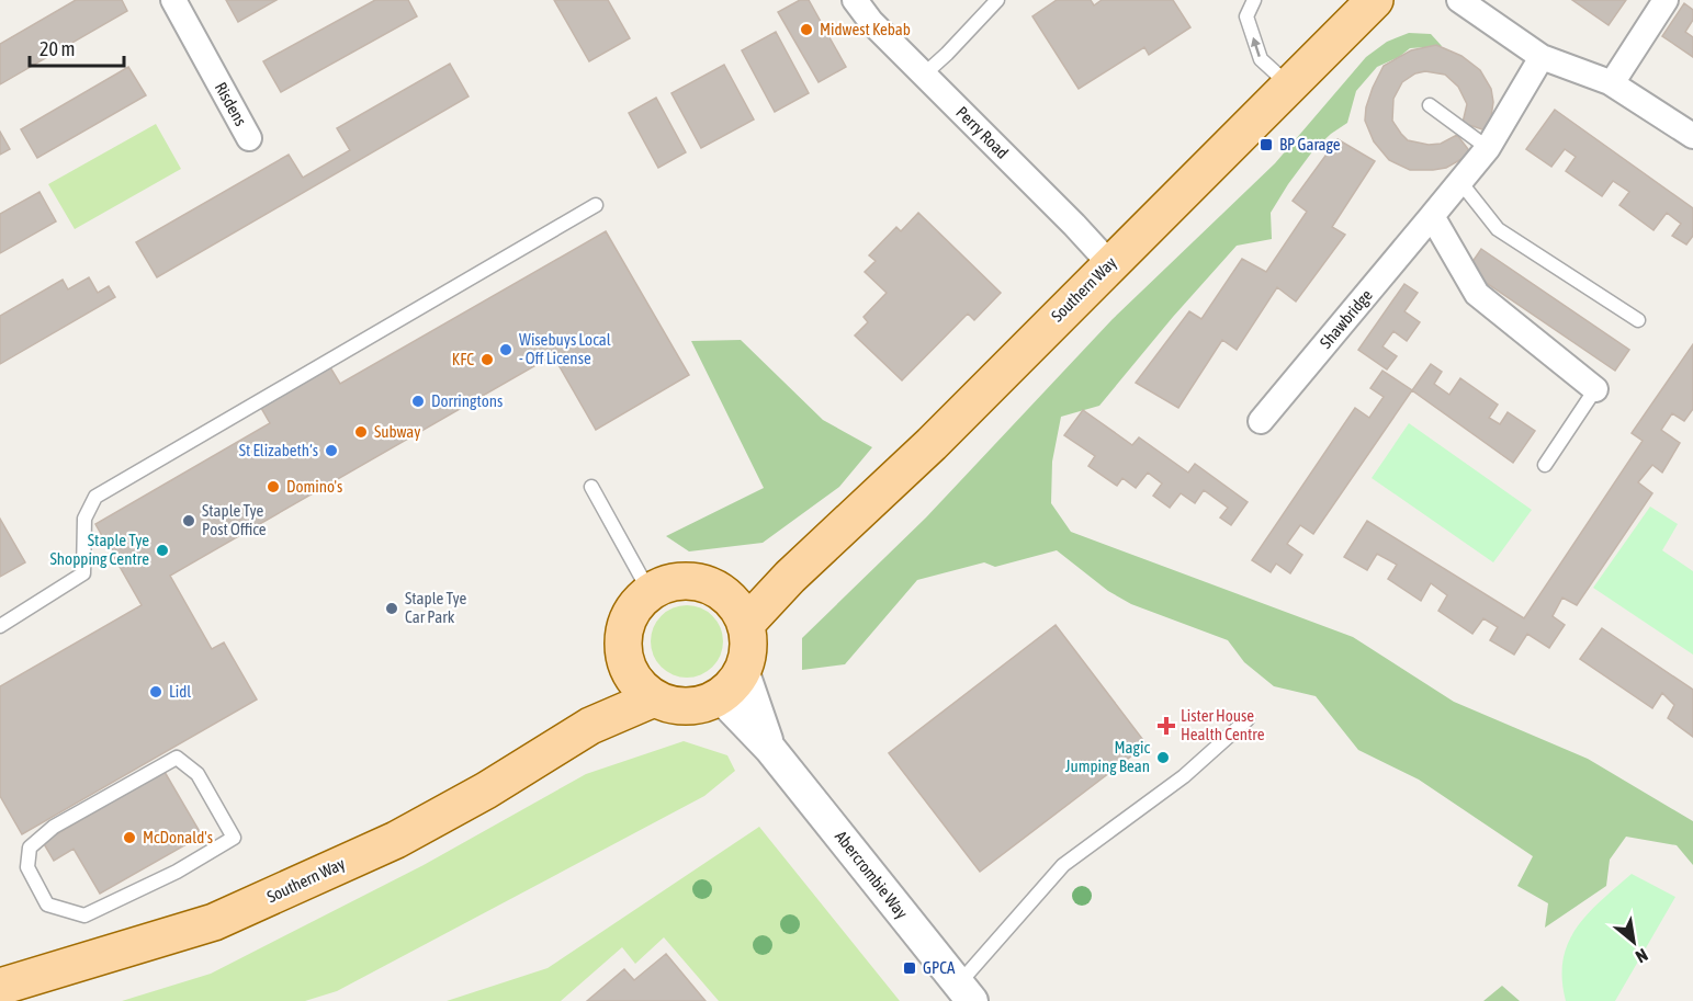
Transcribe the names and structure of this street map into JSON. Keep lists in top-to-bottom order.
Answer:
{
  "streets": {
    "main road": ["Southern Way"],
    "street": [
      "Risdens",
      "Perry Road",
      "Shawbridge",
      "Abercrombie Way"
    ]
  },
  "crossings": [
    ["Perry Road", "Southern Way"],
    ["Southern Way", "Abercrombie Way"]
  ],
  "places": {
    "other": [
      "Midwest Kebab",
      "Wisebuys Local - Off License",
      "KFC",
      "Dorringtons",
      "Subway",
      "St Elizabeth’s",
      "Domino's",
      "Staple Tye Post Office",
      "Staple Tye Shopping Centre",
      "Staple Tye Car Park",
      "Lidl",
      "Magic Jumping Bean",
      "McDonald's"
    ],
    "transit": ["BP Garage", "GPCA"],
    "health": ["Lister House Health Centre"]
  },
  "scale_bar": "20 m",
  "north": "bottom right"
}
